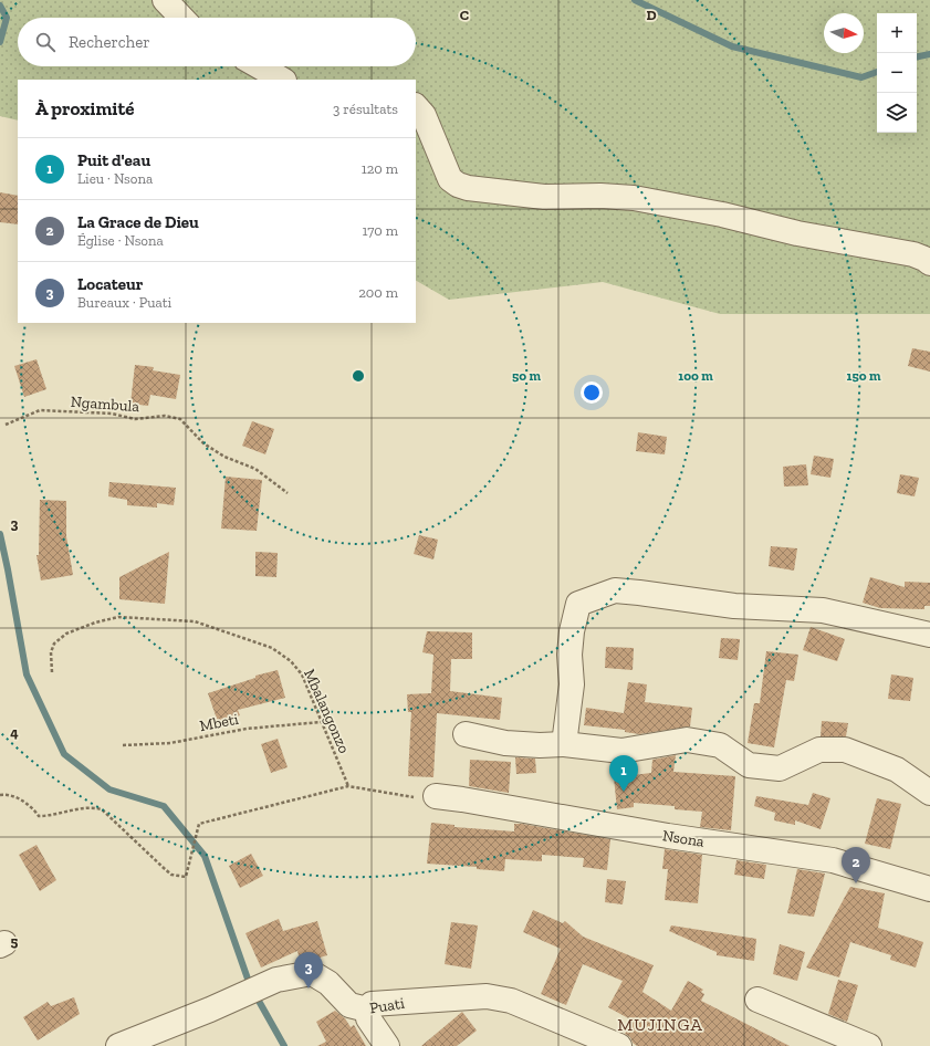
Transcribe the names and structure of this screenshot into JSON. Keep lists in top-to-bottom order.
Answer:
{
  "streets": {
    "street": ["Nsona", "Puati"],
    "path": ["Ngambula", "Mbalangonzo", "Mbeti"]
  },
  "crossings": [
    ["Mbalangonzo", "Mbeti"]
  ],
  "districts": ["MUJINGA"],
  "north": "right",
  "page": {
    "map_buttons": ["+", "−"],
    "search": "Rechercher",
    "heading": ["À proximité", "3 résultats"],
    "list": [
      {
        "mark": "1",
        "name": "Puit d'eau",
        "note": "Lieu · Nsona",
        "value": "120 m"
      },
      {
        "mark": "2",
        "name": "La Grace de Dieu",
        "note": "Église · Nsona",
        "value": "170 m"
      },
      {
        "mark": "3",
        "name": "Locateur",
        "note": "Bureaux · Puati",
        "value": "200 m"
      }
    ],
    "pins": ["1", "2", "3"]
  },
  "grid": {
    "columns": ["C", "D"],
    "rows": ["3", "4", "5"]
  },
  "rings": ["50 m", "100 m", "150 m"]
}
